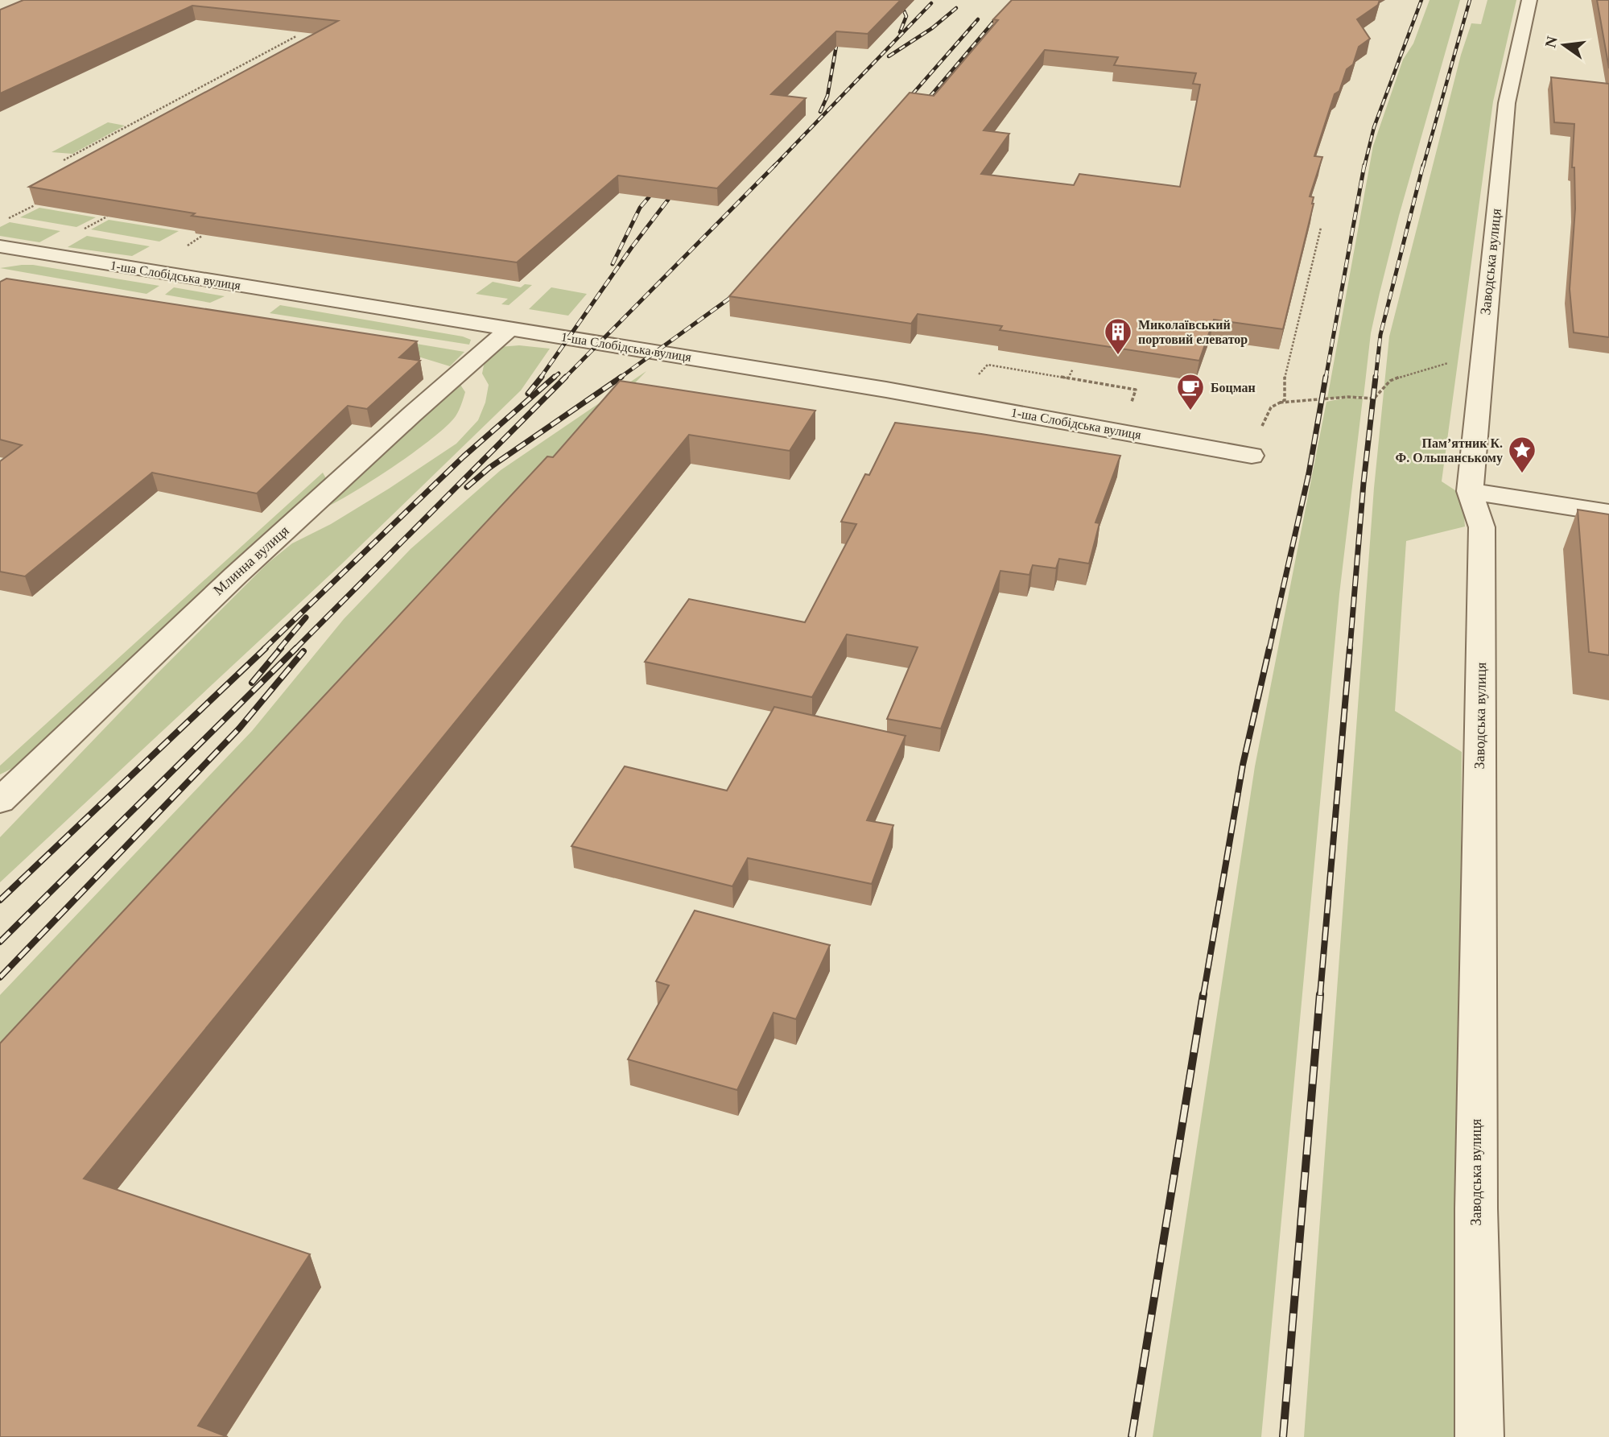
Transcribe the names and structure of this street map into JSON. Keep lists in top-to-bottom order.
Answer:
{
  "streets": {
    "street": ["Заводська вулиця", "1-ша Слобідська вулиця", "Млинна вулиця"]
  },
  "crossings": [
    ["1-ша Слобідська вулиця", "Млинна вулиця"]
  ],
  "places": {
    "building": ["Миколаївський портовий елеватор"],
    "cafe": ["Боцман"],
    "place": ["Пам’ятник К. Ф. Ольшанському"]
  },
  "north": "left"
}
